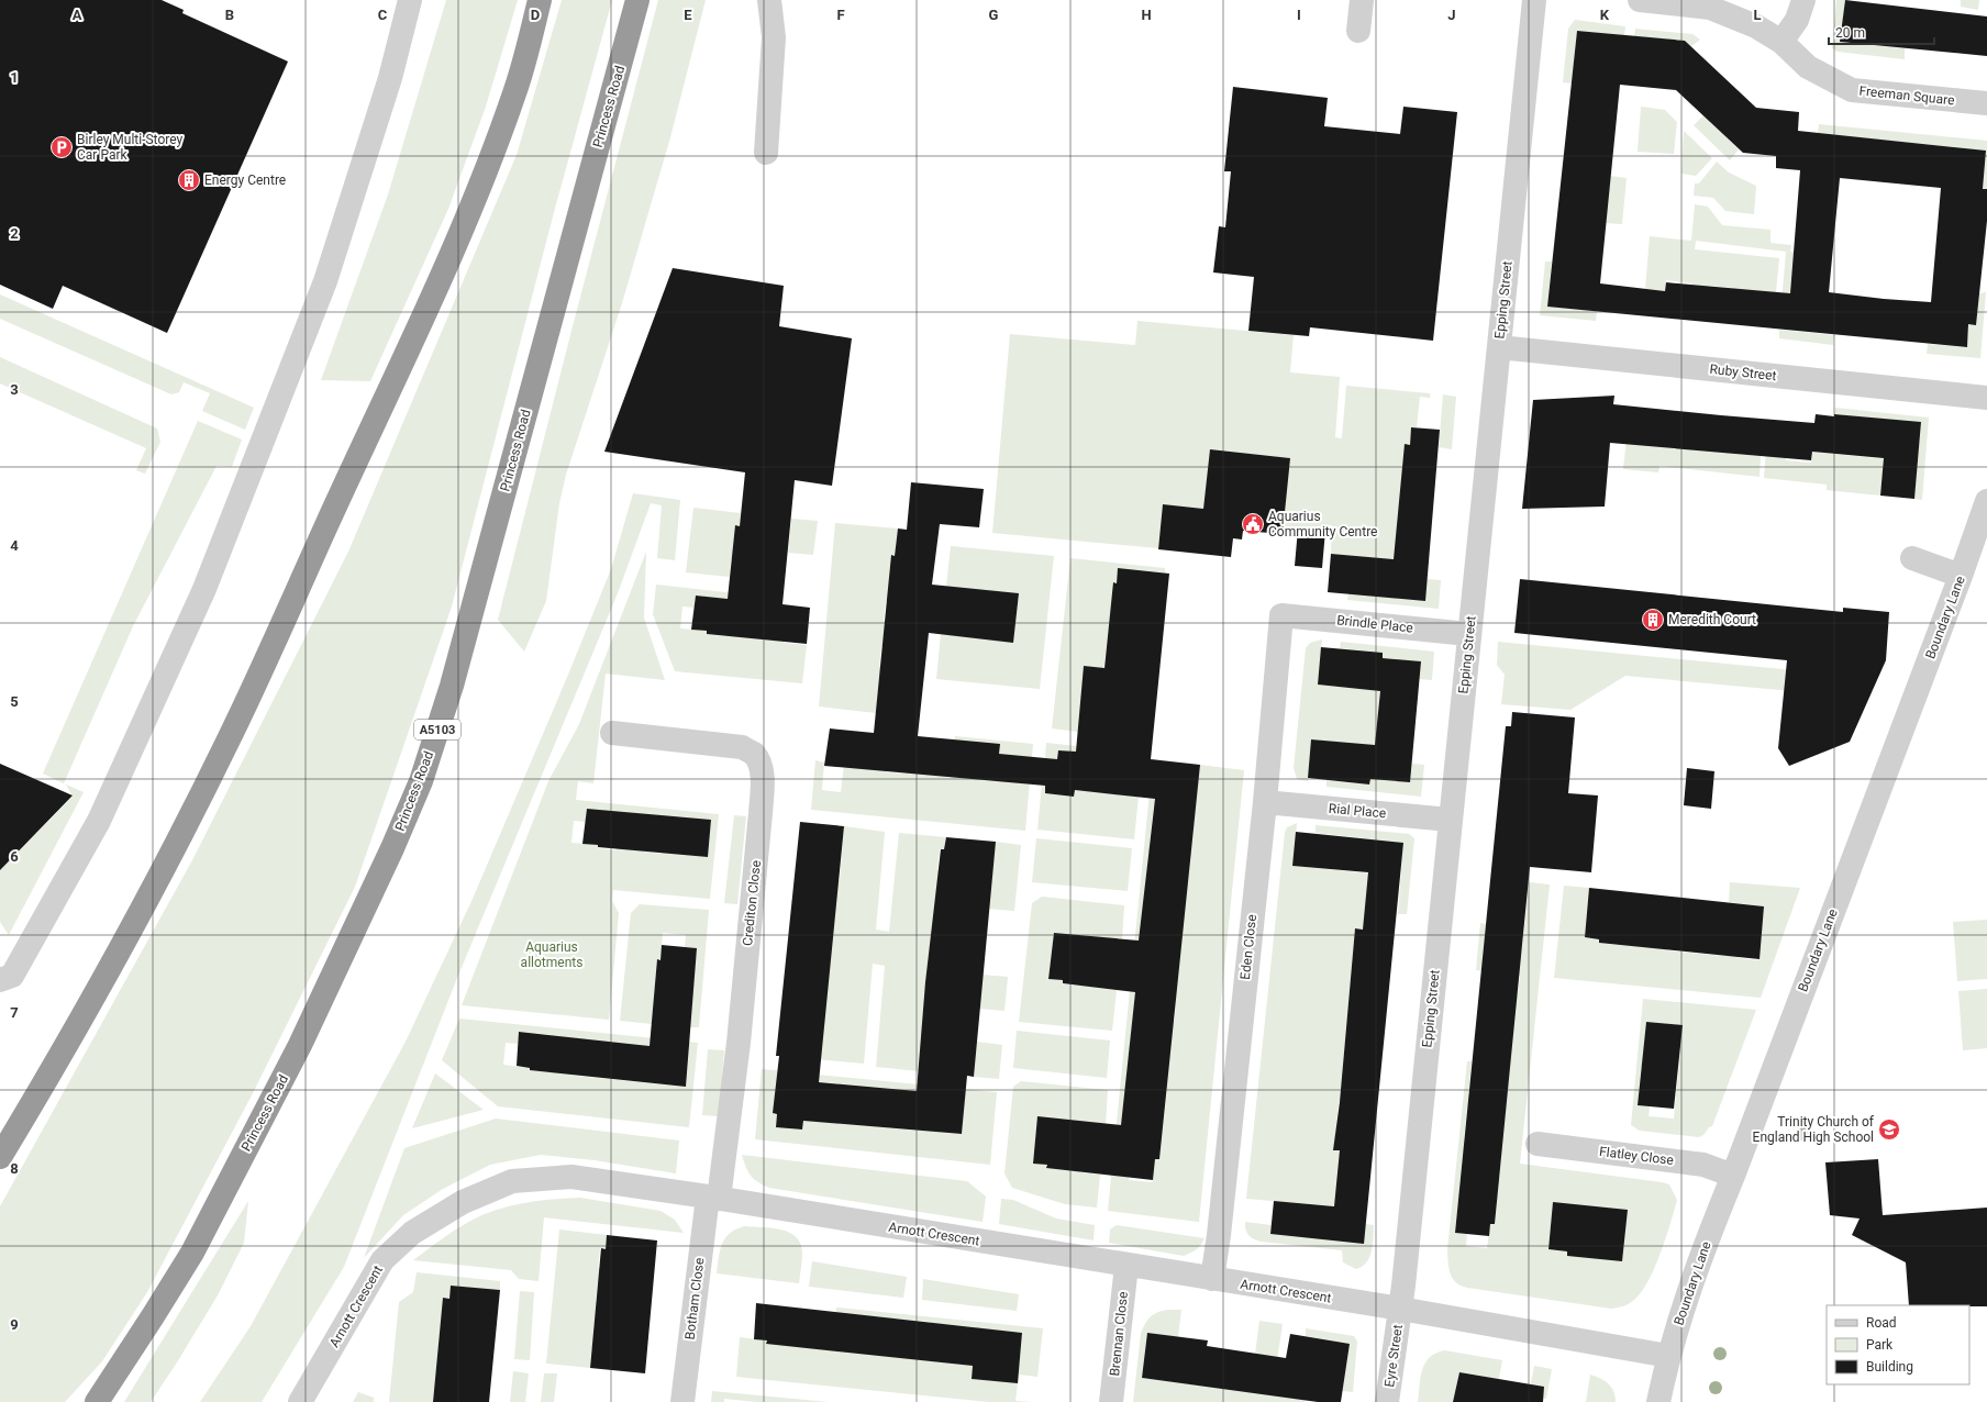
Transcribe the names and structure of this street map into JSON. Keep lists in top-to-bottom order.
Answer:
{
  "streets": {
    "highway": ["Princess Road", "A5103"],
    "street": [
      "Freeman Square",
      "Epping Street",
      "Ruby Street",
      "Boundary Lane",
      "Brindle Place",
      "Rial Place",
      "Crediton Close",
      "Eden Close",
      "Flatley Close",
      "Arnott Crescent",
      "Botham Close",
      "Brennan Close",
      "Eyre Street"
    ]
  },
  "crossings": [
    ["Epping Street", "Ruby Street"],
    ["Epping Street", "Brindle Place"],
    ["Epping Street", "Rial Place"],
    ["Epping Street", "Arnott Crescent"],
    ["Epping Street", "Eyre Street"],
    ["Boundary Lane", "Flatley Close"],
    ["Boundary Lane", "Arnott Crescent"],
    ["Brindle Place", "Eden Close"],
    ["Rial Place", "Eden Close"],
    ["Crediton Close", "Arnott Crescent"],
    ["Crediton Close", "Botham Close"],
    ["Eden Close", "Arnott Crescent"],
    ["Arnott Crescent", "Botham Close"],
    ["Arnott Crescent", "Brennan Close"],
    ["Arnott Crescent", "Eyre Street"]
  ],
  "parks": ["Aquarius allotments"],
  "places": {
    "parking": ["Birley Multi-Storey Car Park"],
    "building": ["Energy Centre", "Meredith Court"],
    "public building": ["Aquarius Community Centre"],
    "school or university": ["Trinity Church of England High School"]
  },
  "legend": ["Road", "Park", "Building"],
  "scale_bar": "20 m",
  "grid": {
    "columns": [
      "A",
      "B",
      "C",
      "D",
      "E",
      "F",
      "G",
      "H",
      "I",
      "J",
      "K",
      "L"
    ],
    "rows": [
      "1",
      "2",
      "3",
      "4",
      "5",
      "6",
      "7",
      "8",
      "9"
    ]
  }
}
